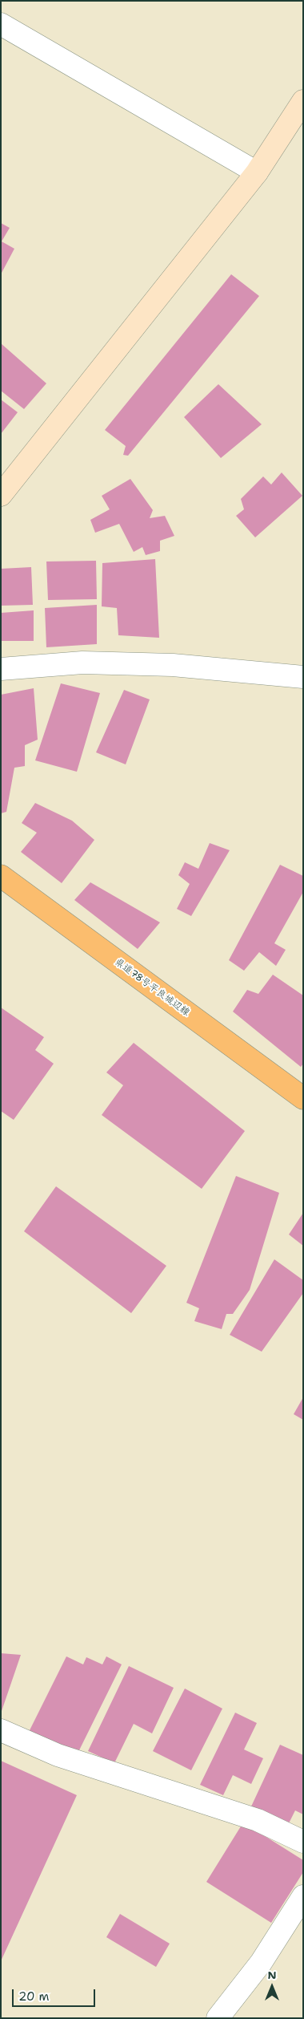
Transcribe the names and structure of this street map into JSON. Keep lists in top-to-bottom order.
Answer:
{
  "streets": {
    "main road": ["県道78号平良城辺線"]
  },
  "scale_bar": "20 m",
  "north": "top"
}
